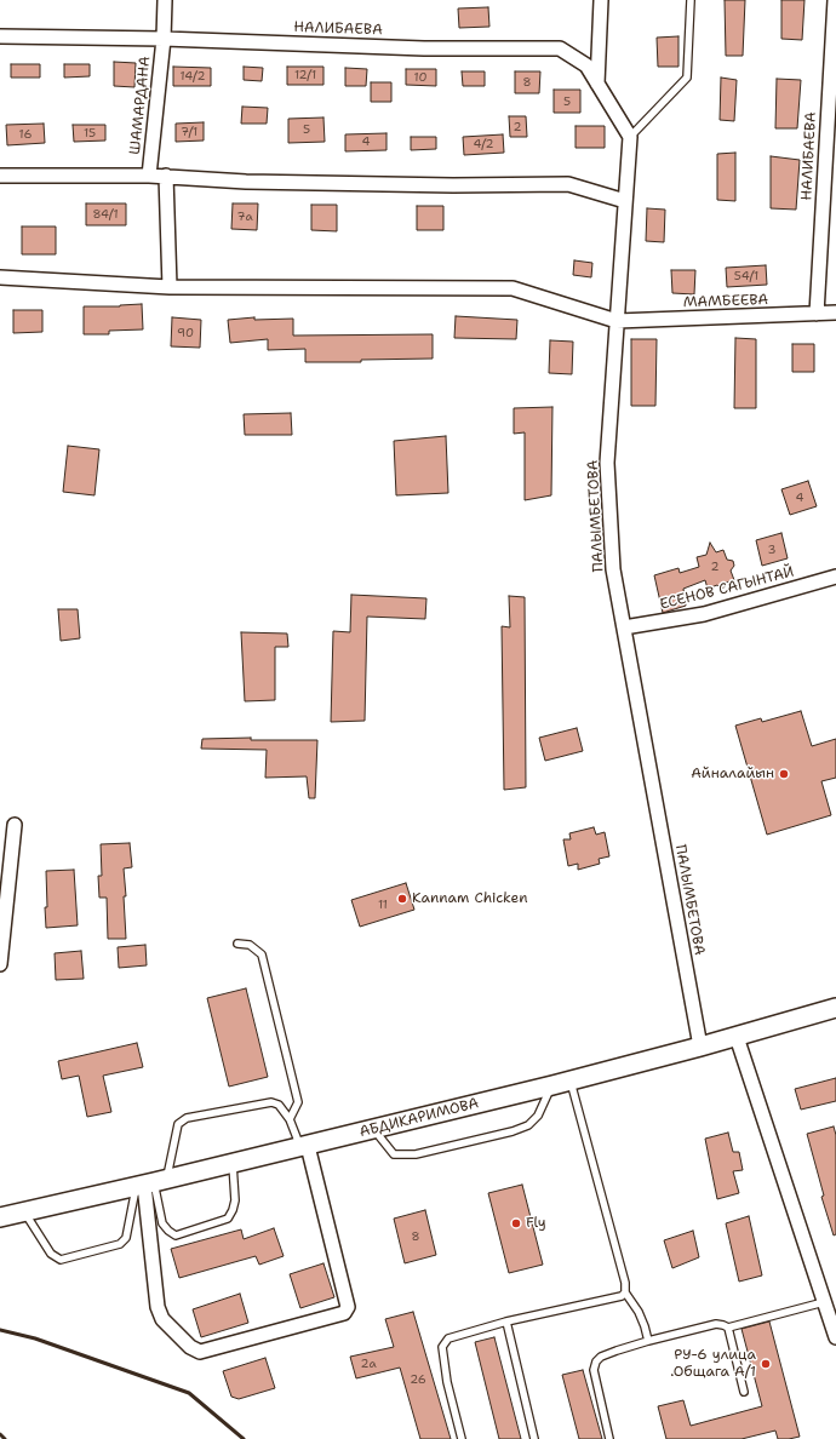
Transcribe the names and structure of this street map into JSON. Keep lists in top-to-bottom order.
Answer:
{
  "streets": {
    "main road": ["АБДИКАРИМОВА"],
    "street": [
      "НАЛИБАЕВА",
      "ШАМАРДАНА",
      "МАМБЕЕВА",
      "ПАЛЫМБЕТОВА",
      "ЕСЕНОВ САГЫНТАЙ"
    ]
  },
  "crossings": [
    ["НАЛИБАЕВА", "ШАМАРДАНА"],
    ["НАЛИБАЕВА", "МАМБЕЕВА"],
    ["НАЛИБАЕВА", "ПАЛЫМБЕТОВА"],
    ["МАМБЕЕВА", "ПАЛЫМБЕТОВА"],
    ["ПАЛЫМБЕТОВА", "ЕСЕНОВ САГЫНТАЙ"],
    ["ПАЛЫМБЕТОВА", "АБДИКАРИМОВА"]
  ],
  "places": [
    "Айналайын",
    "Kannam Chicken",
    "Fly",
    "РУ-6 улица .Общага А/1"
  ],
  "house_numbers": [
    "12/1",
    "14/2",
    "10",
    "8",
    "5",
    "2",
    "5",
    "7/1",
    "15",
    "16",
    "4",
    "4/2",
    "84/1",
    "7а",
    "54/1",
    "90",
    "4",
    "3",
    "2",
    "11",
    "8",
    "2а",
    "26"
  ]
}
